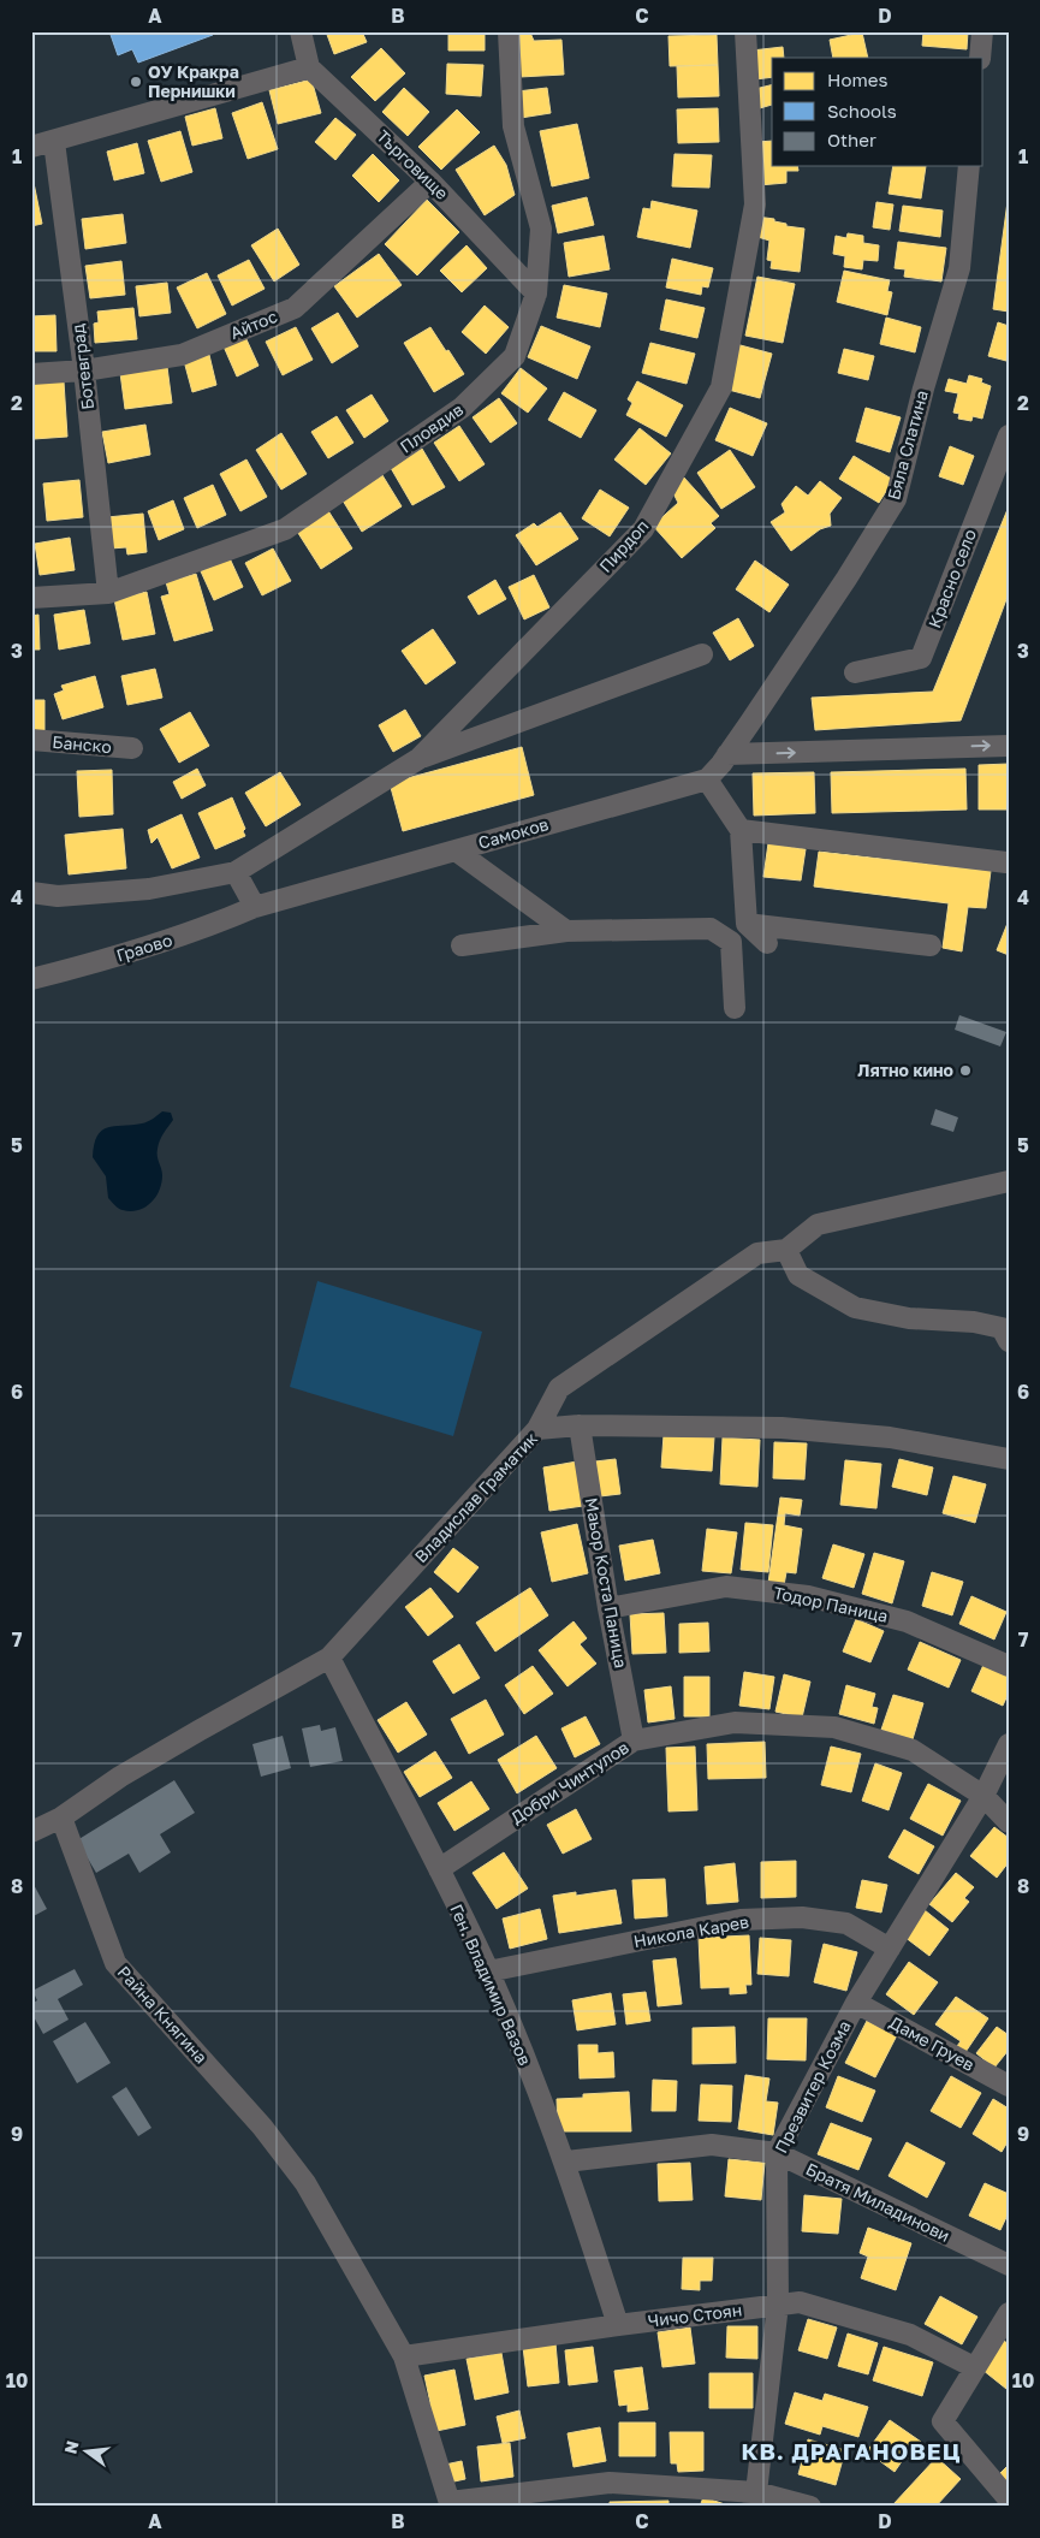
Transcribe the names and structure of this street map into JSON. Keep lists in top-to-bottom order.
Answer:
{
  "streets": {
    "street": [
      "Търговище",
      "Айтос",
      "Ботевград",
      "Пловдив",
      "Бяла Слатина",
      "Пирдоп",
      "Красно село",
      "Банско",
      "Самоков",
      "Граово",
      "Владислав Граматик",
      "Маьор Коста Паница",
      "Тодор Паница",
      "Добри Чинтулов",
      "Никола Карев",
      "Ген. Владимир Вазов",
      "Райна Княгина",
      "Даме Груев",
      "Презвитер Козма",
      "Братя Миладинови",
      "Чичо Стоян"
    ]
  },
  "crossings": [
    ["Търговище", "Айтос"],
    ["Търговище", "Пловдив"],
    ["Айтос", "Ботевград"],
    ["Ботевград", "Пловдив"],
    ["Самоков", "Граово"],
    ["Владислав Граматик", "Маьор Коста Паница"],
    ["Владислав Граматик", "Ген. Владимир Вазов"],
    ["Владислав Граматик", "Райна Княгина"],
    ["Маьор Коста Паница", "Тодор Паница"],
    ["Маьор Коста Паница", "Добри Чинтулов"],
    ["Добри Чинтулов", "Ген. Владимир Вазов"],
    ["Добри Чинтулов", "Презвитер Козма"],
    ["Никола Карев", "Ген. Владимир Вазов"],
    ["Никола Карев", "Презвитер Козма"],
    ["Ген. Владимир Вазов", "Братя Миладинови"],
    ["Ген. Владимир Вазов", "Чичо Стоян"],
    ["Райна Княгина", "Чичо Стоян"],
    ["Даме Груев", "Презвитер Козма"],
    ["Презвитер Козма", "Братя Миладинови"],
    ["Презвитер Козма", "Чичо Стоян"]
  ],
  "districts": ["КВ. ДРАГАНОВЕЦ"],
  "places": ["ОУ Кракра Пернишки", "Лятно кино"],
  "legend": ["Homes", "Schools", "Other"],
  "north": "left",
  "grid": {
    "columns": [
      "A",
      "B",
      "C",
      "D"
    ],
    "rows": [
      "1",
      "2",
      "3",
      "4",
      "5",
      "6",
      "7",
      "8",
      "9",
      "10"
    ]
  }
}
